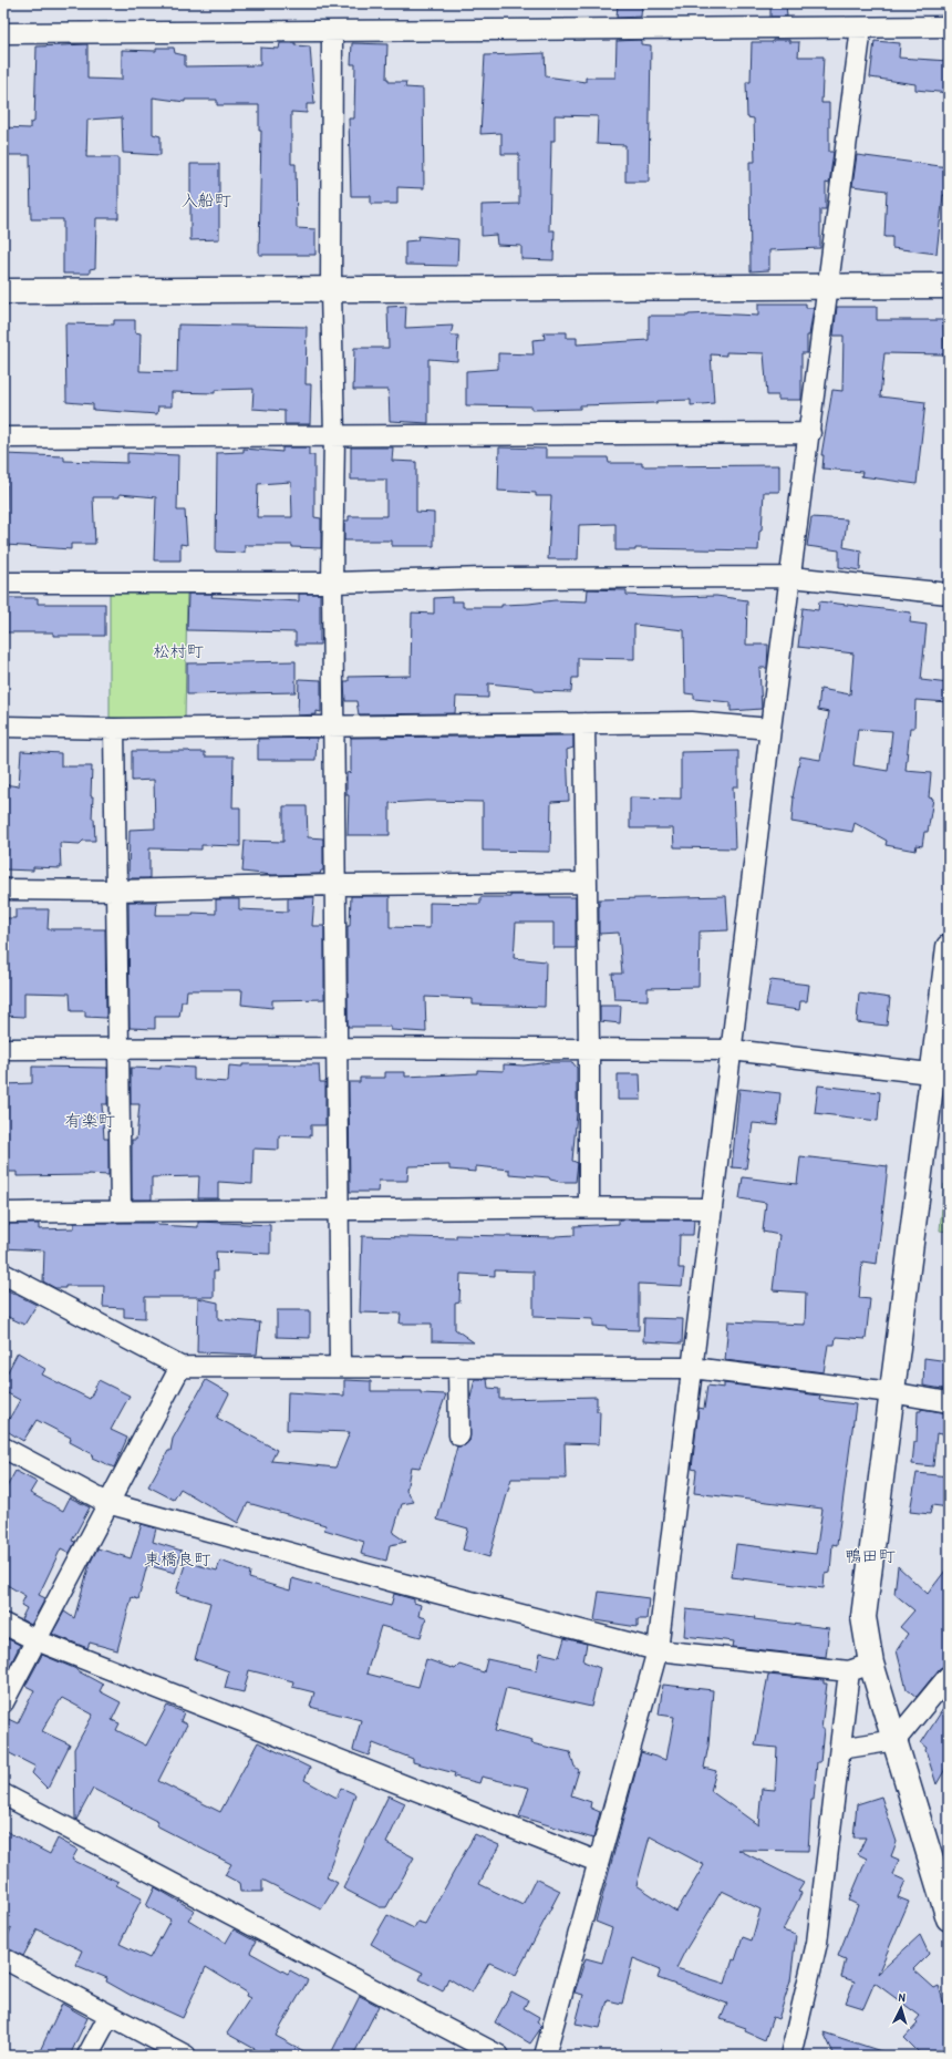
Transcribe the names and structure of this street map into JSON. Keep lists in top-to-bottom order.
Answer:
{
  "districts": [
    "入船町",
    "松村町",
    "有楽町",
    "鴨田町",
    "東橋良町"
  ],
  "north": "top"
}
